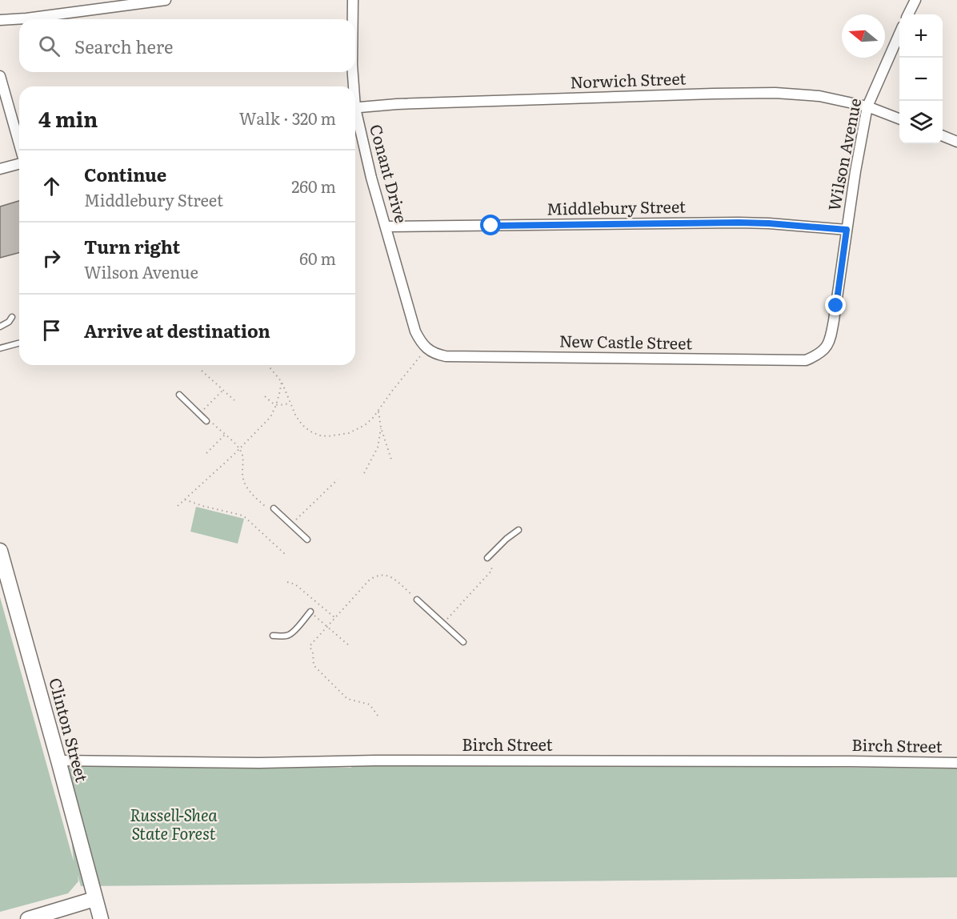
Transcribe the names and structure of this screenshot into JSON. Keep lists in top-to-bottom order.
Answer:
{
  "streets": {
    "main road": ["Clinton Street"],
    "street": [
      "Norwich Street",
      "Wilson Avenue",
      "Conant Drive",
      "Middlebury Street",
      "New Castle Street",
      "Birch Street"
    ]
  },
  "crossings": [
    ["Norwich Street", "Wilson Avenue"],
    ["Wilson Avenue", "Middlebury Street"],
    ["Wilson Avenue", "New Castle Street"],
    ["Conant Drive", "Middlebury Street"],
    ["Conant Drive", "New Castle Street"],
    ["Clinton Street", "Birch Street"]
  ],
  "parks": ["Russell-Shea State Forest"],
  "north": "left",
  "page": {
    "map_buttons": ["+", "−"],
    "search": "Search here",
    "heading": ["4 min", "Walk · 320 m"],
    "list": [
      ["Continue", "Middlebury Street", "260 m"],
      ["Turn right", "Wilson Avenue", "60 m"],
      "Arrive at destination"
    ]
  }
}
